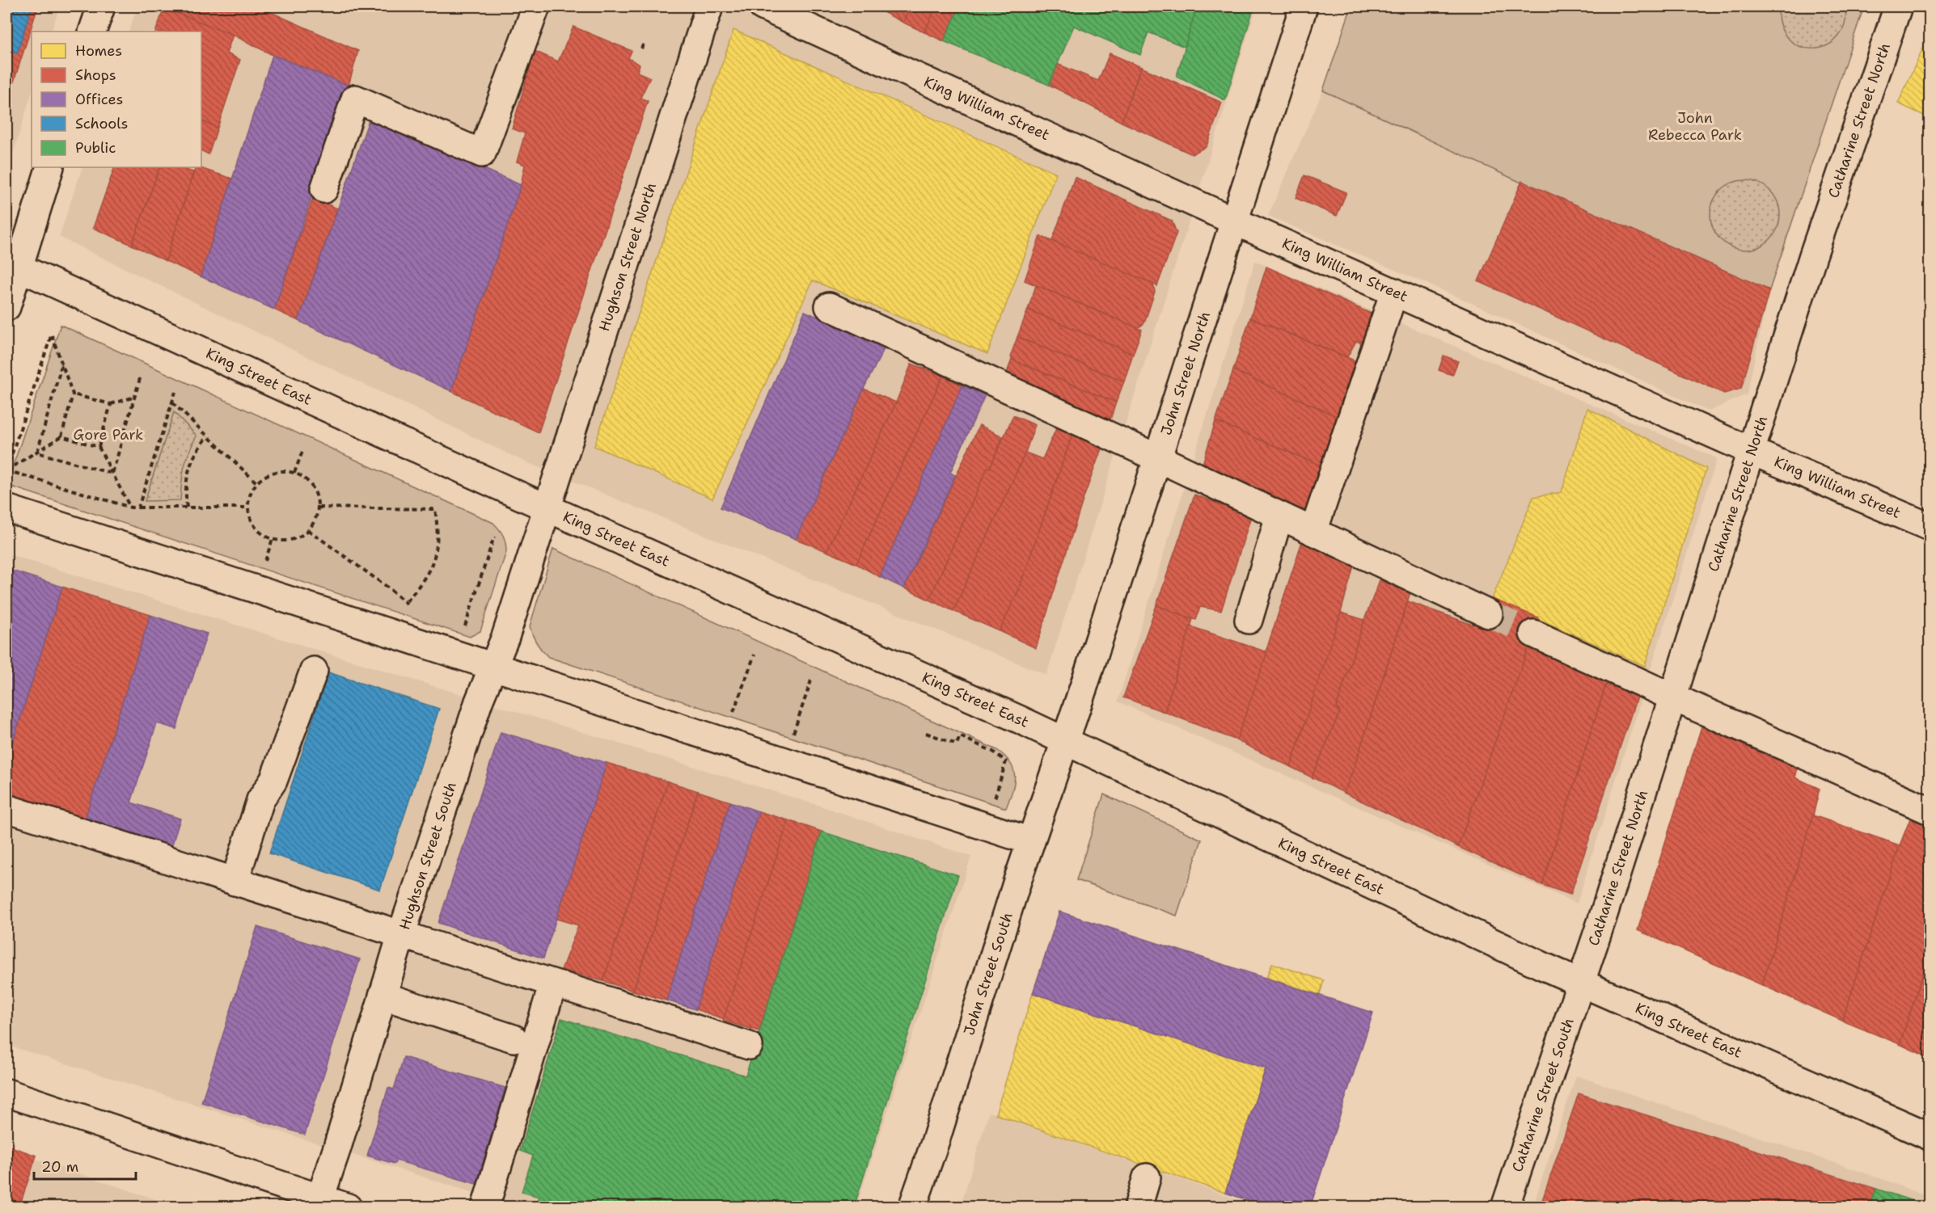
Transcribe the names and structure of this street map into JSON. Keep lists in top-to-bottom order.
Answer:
{
  "streets": {
    "street": [
      "King William Street",
      "Catharine Street North",
      "Hughson Street North",
      "John Street North",
      "King Street East",
      "Hughson Street South",
      "John Street South",
      "Catharine Street South"
    ]
  },
  "crossings": [
    ["King William Street", "Catharine Street North"],
    ["King William Street", "John Street North"],
    ["Catharine Street North", "King Street East"],
    ["Catharine Street North", "Catharine Street South"],
    ["Hughson Street North", "King Street East"],
    ["Hughson Street North", "Hughson Street South"],
    ["John Street North", "King Street East"],
    ["John Street North", "John Street South"],
    ["King Street East", "Hughson Street South"],
    ["King Street East", "John Street South"],
    ["King Street East", "Catharine Street South"]
  ],
  "parks": ["John Rebecca Park", "Gore Park"],
  "legend": [
    "Homes",
    "Shops",
    "Offices",
    "Schools",
    "Public"
  ],
  "scale_bar": "20 m"
}
